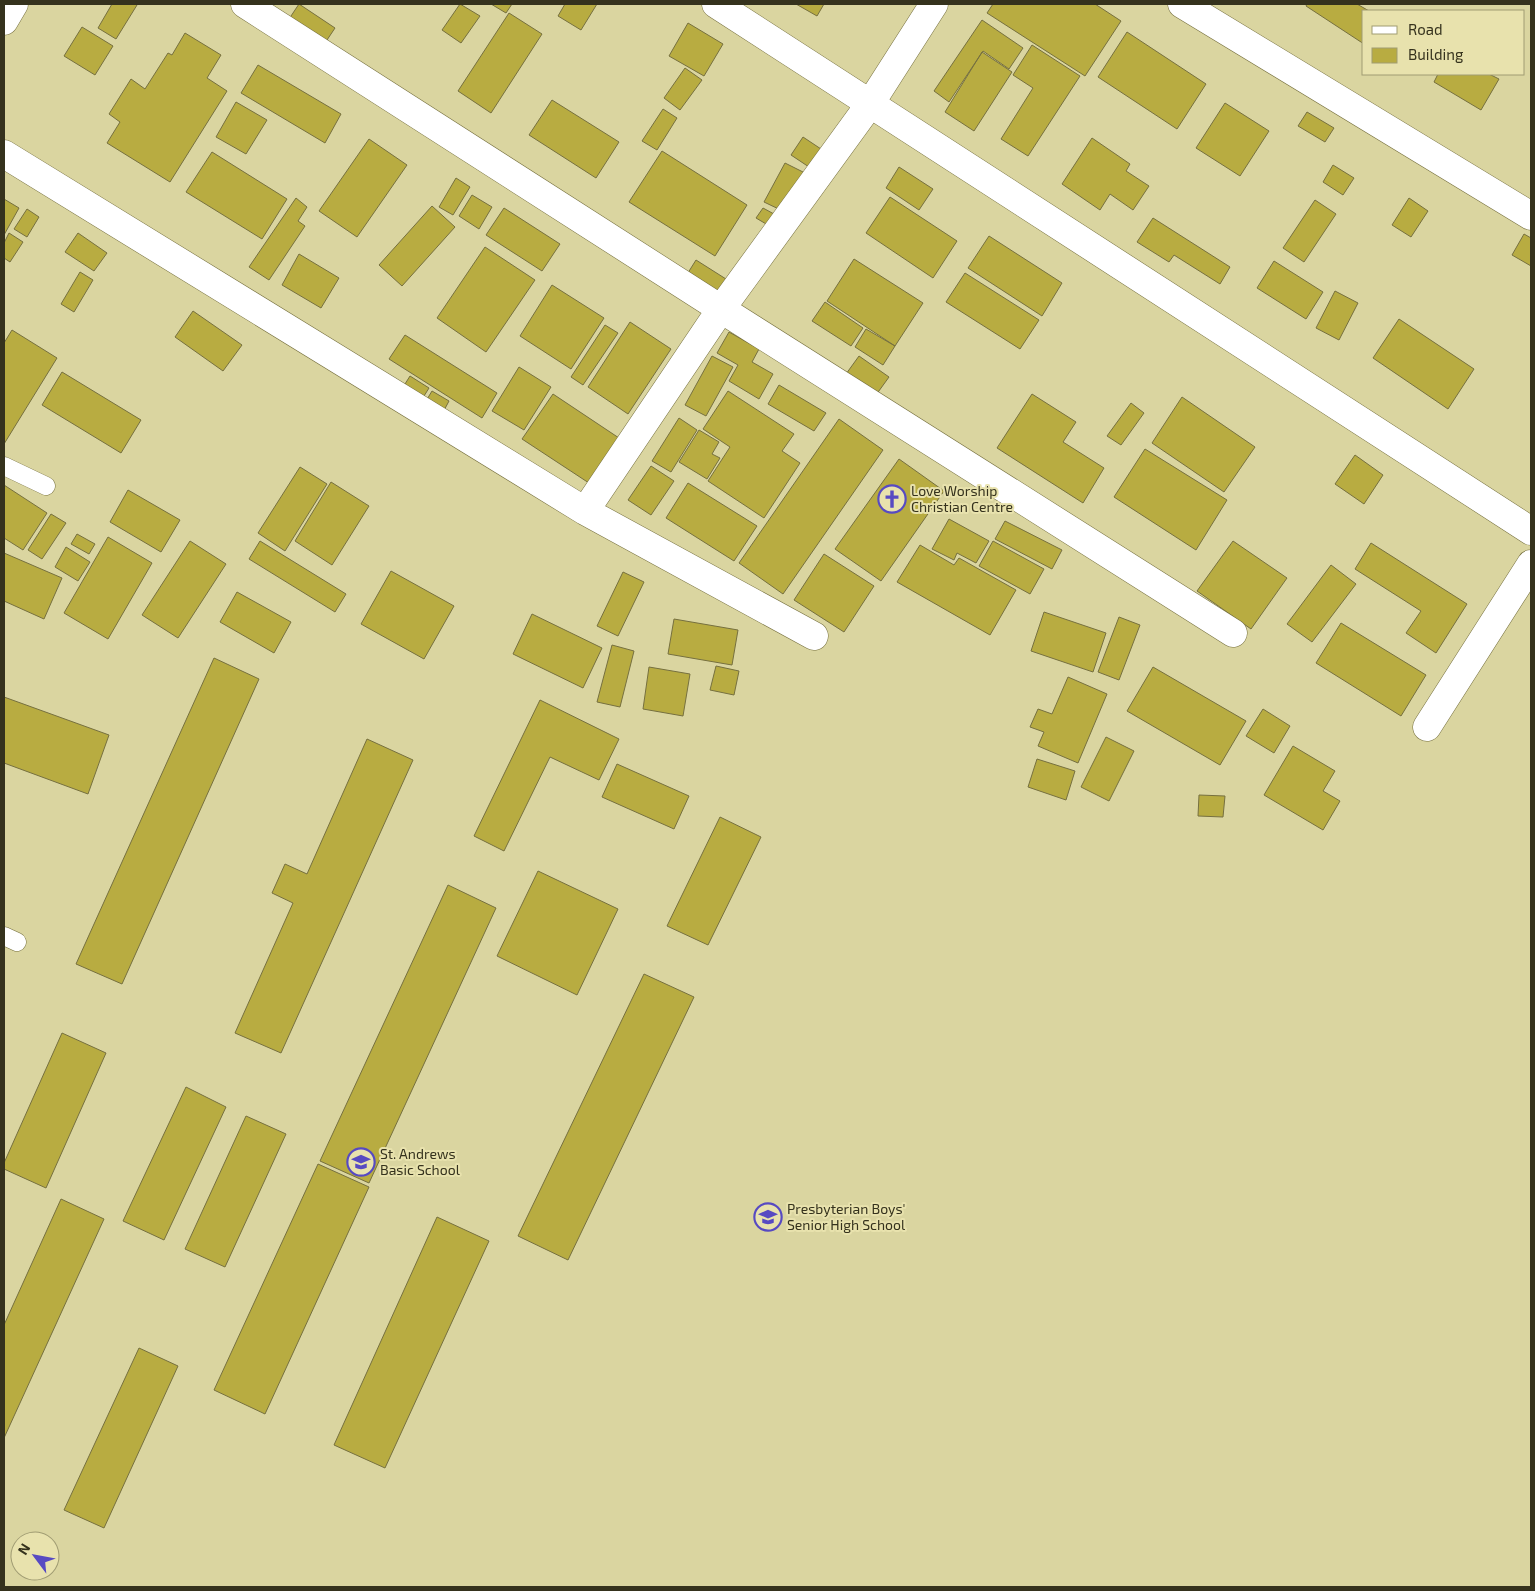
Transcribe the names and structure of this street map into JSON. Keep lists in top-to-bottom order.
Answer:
{
  "places": {
    "church": ["Love Worship Christian Centre"],
    "school or university": ["St. Andrews Basic School", "Presbyterian Boys' Senior High School"]
  },
  "legend": ["Road", "Building"],
  "north": "top left"
}
